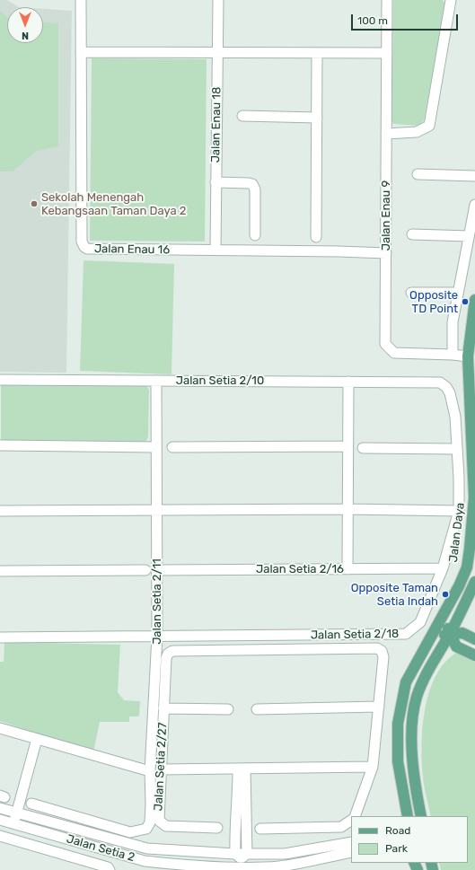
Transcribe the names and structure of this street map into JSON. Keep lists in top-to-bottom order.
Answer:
{
  "streets": {
    "main road": ["Jalan Daya"],
    "street": [
      "Jalan Enau 18",
      "Jalan Enau 9",
      "Jalan Enau 16",
      "Jalan Setia 2/10",
      "Jalan Setia 2/16",
      "Jalan Setia 2/11",
      "Jalan Setia 2/18",
      "Jalan Setia 2/27",
      "Jalan Setia 2"
    ]
  },
  "crossings": [
    ["Jalan Enau 18", "Jalan Enau 16"],
    ["Jalan Enau 9", "Jalan Enau 16"],
    ["Jalan Enau 9", "Jalan Daya"],
    ["Jalan Setia 2/10", "Jalan Setia 2/11"],
    ["Jalan Setia 2/10", "Jalan Setia 2/18"],
    ["Jalan Setia 2/16", "Jalan Setia 2/11"],
    ["Jalan Setia 2/16", "Jalan Setia 2/18"],
    ["Jalan Setia 2/11", "Jalan Setia 2/18"]
  ],
  "places": ["Sekolah Menengah Kebangsaan Taman Daya 2", "Opposite TD Point", "Opposite Taman Setia Indah"],
  "legend": ["Road", "Park"],
  "scale_bar": "100 m",
  "north": "bottom"
}
